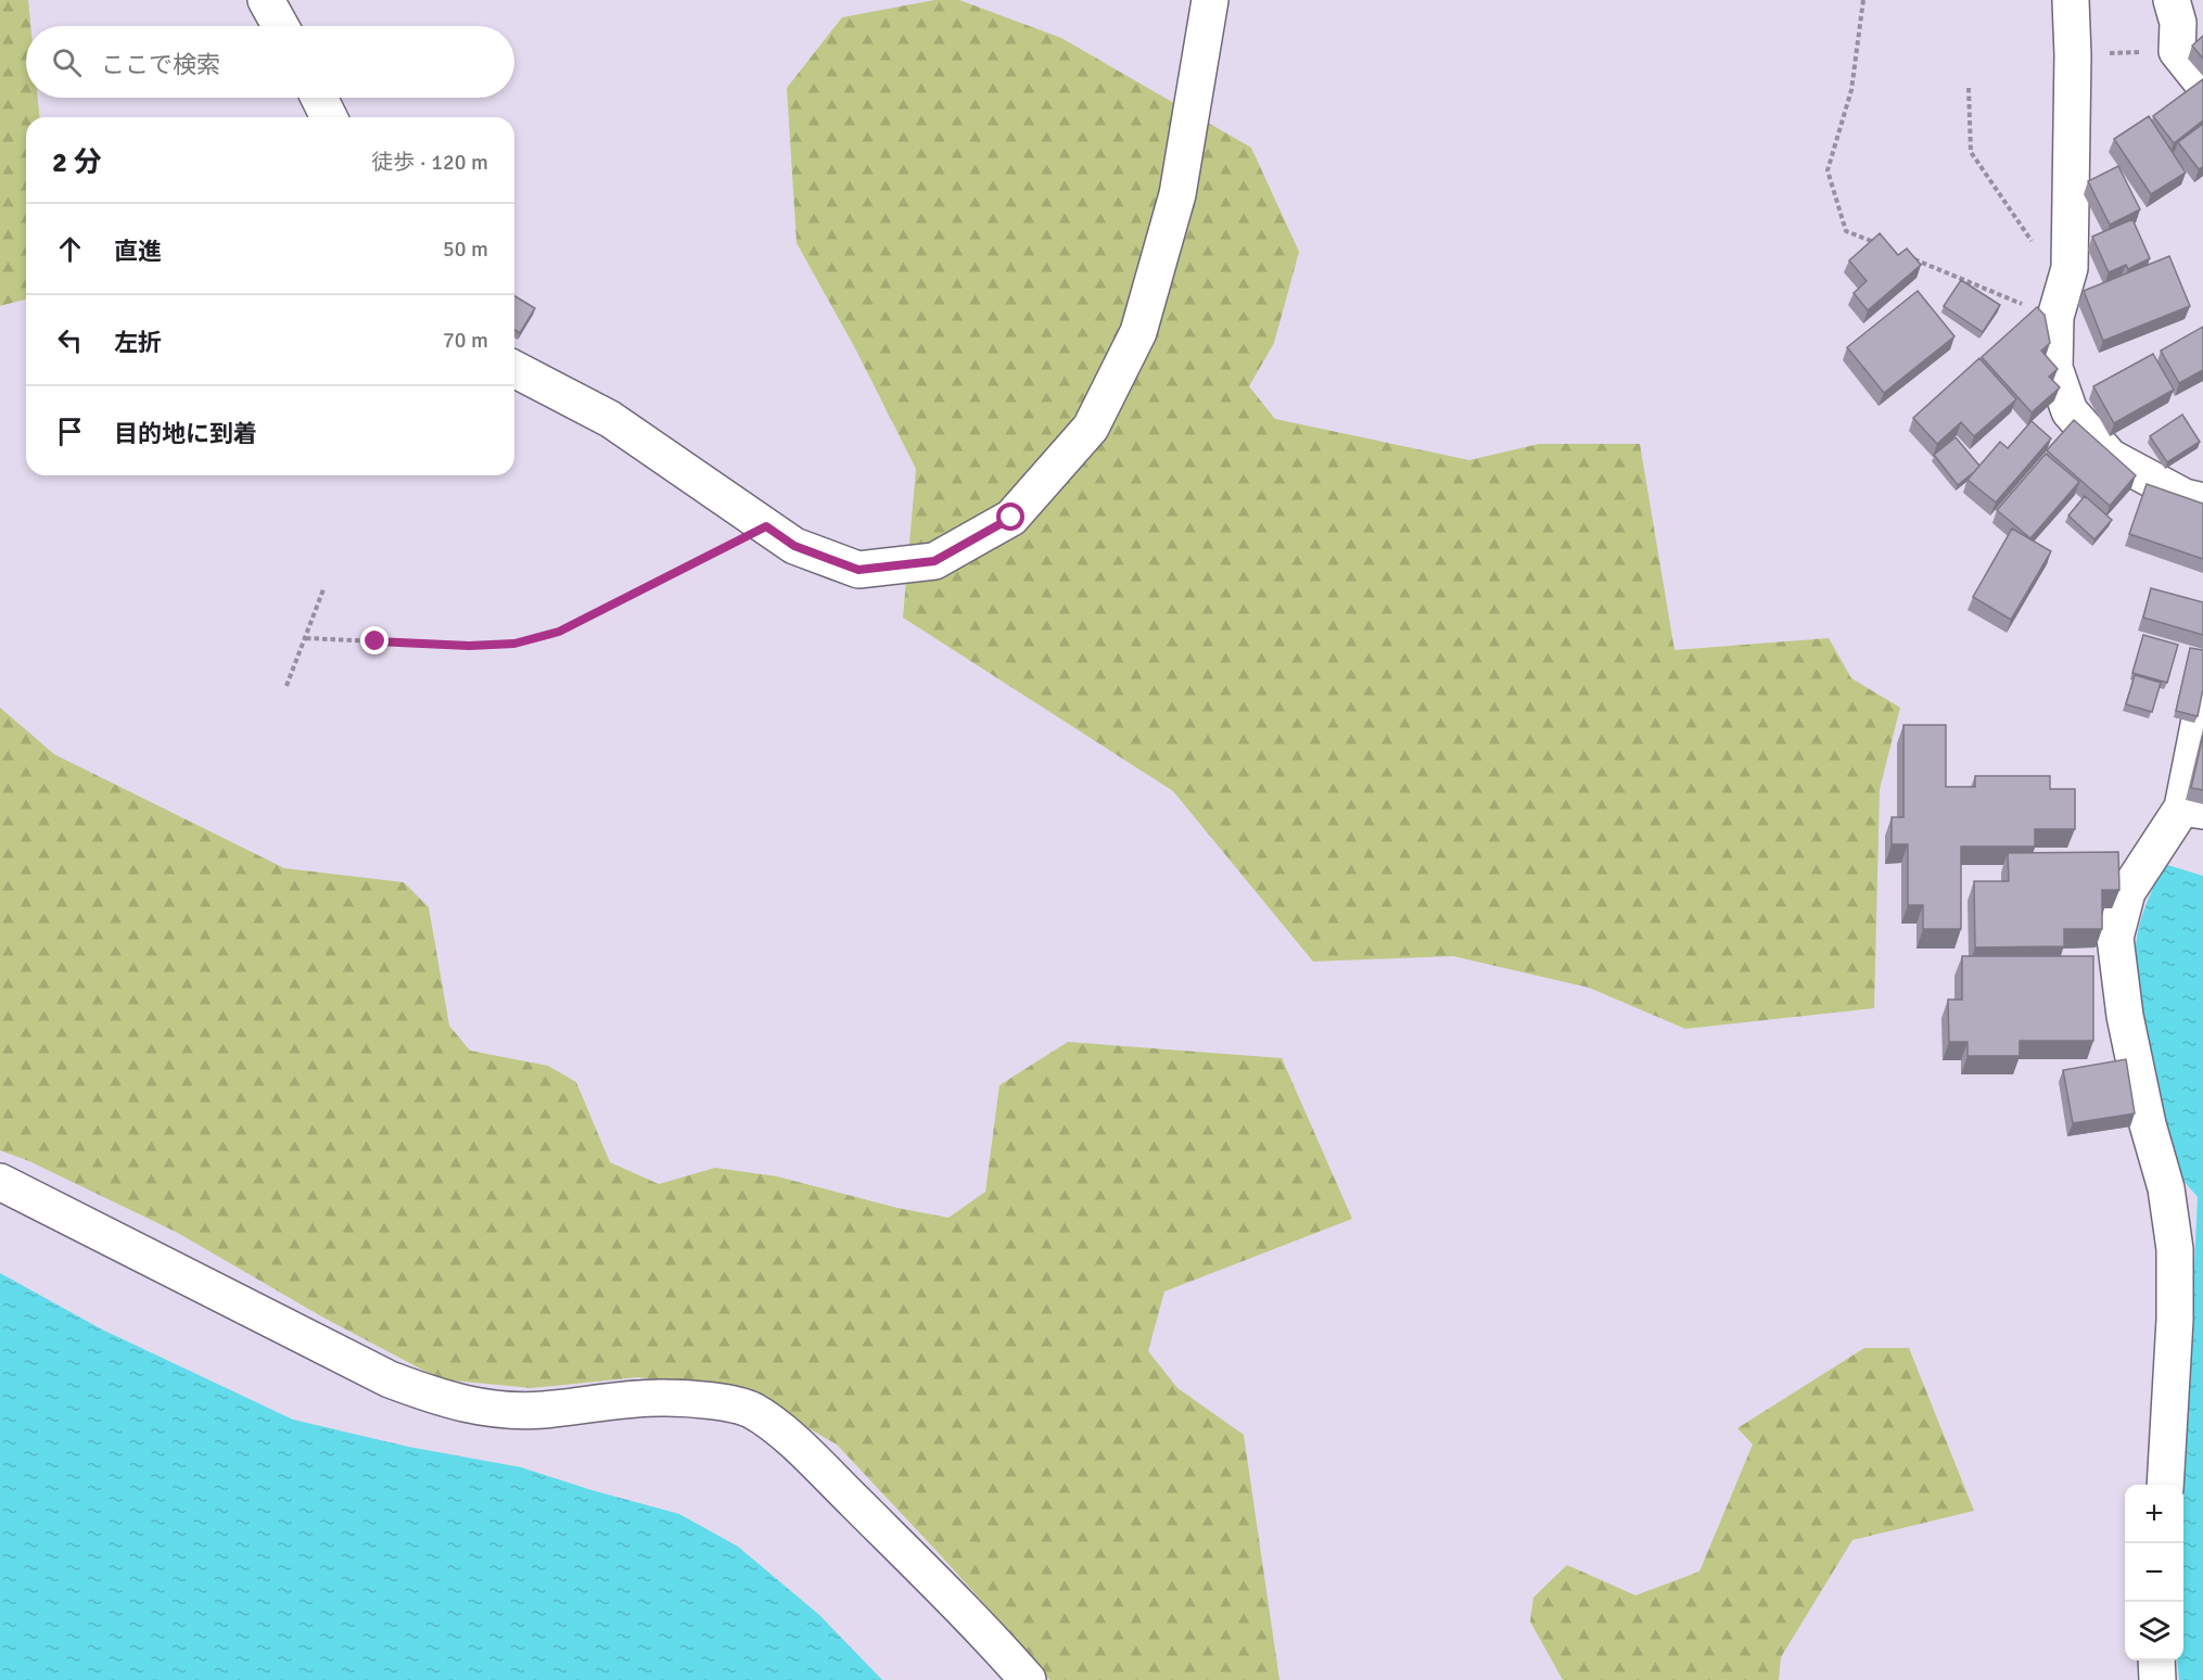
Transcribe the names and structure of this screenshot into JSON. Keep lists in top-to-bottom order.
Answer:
{
  "page": {
    "search": "ここで検索",
    "heading": ["2 分", "徒歩 · 120 m"],
    "list": [
      ["直進", "50 m"],
      ["左折", "70 m"],
      "目的地に到着"
    ],
    "map_buttons": ["+", "−"]
  }
}
